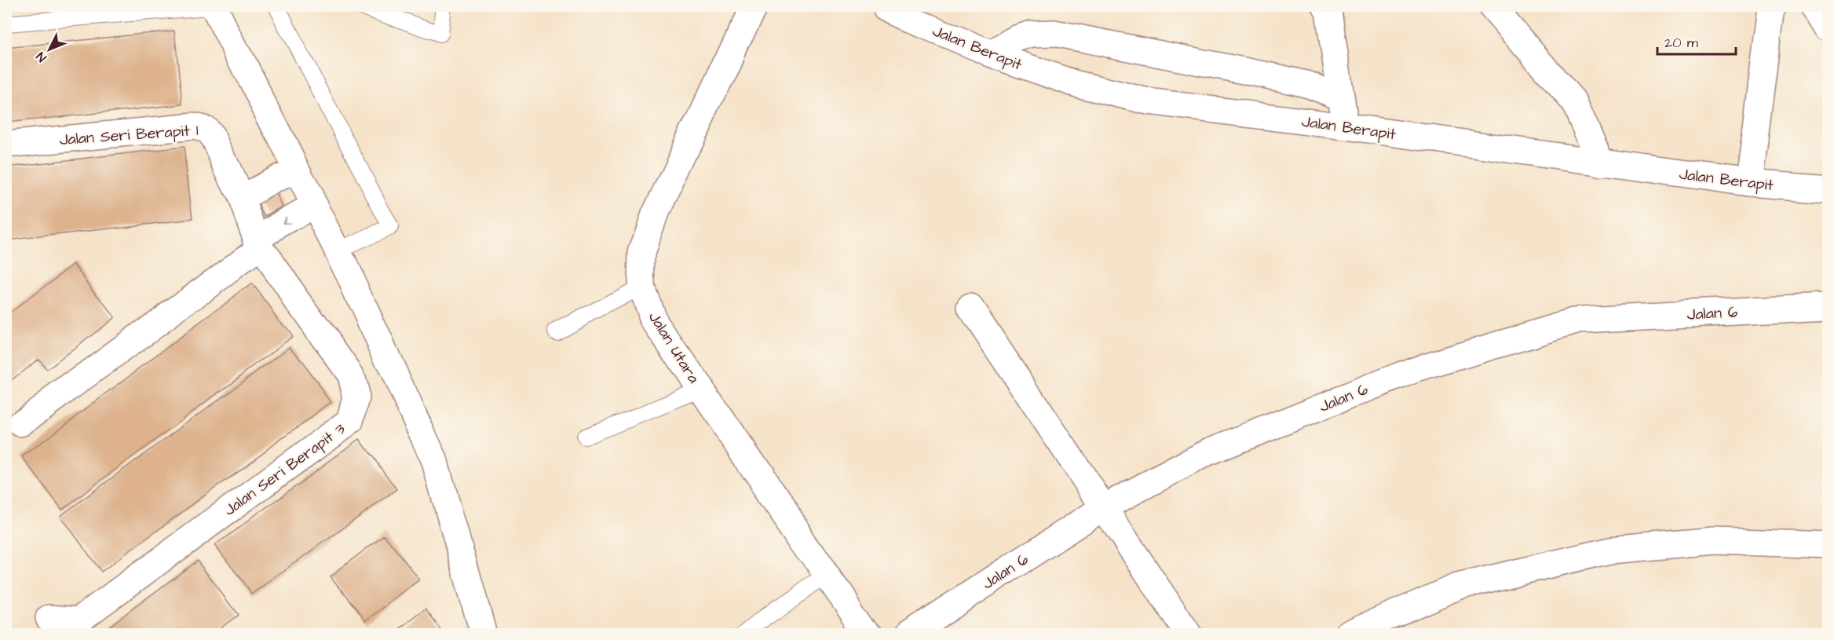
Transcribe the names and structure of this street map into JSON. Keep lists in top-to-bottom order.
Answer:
{
  "streets": {
    "street": [
      "Jalan Berapit",
      "Jalan Seri Berapit 1",
      "Jalan 6",
      "Jalan Utara",
      "Jalan Seri Berapit 3"
    ]
  },
  "crossings": [
    ["Jalan Seri Berapit 1", "Jalan Seri Berapit 3"]
  ],
  "scale_bar": "20 m",
  "north": "bottom left"
}
